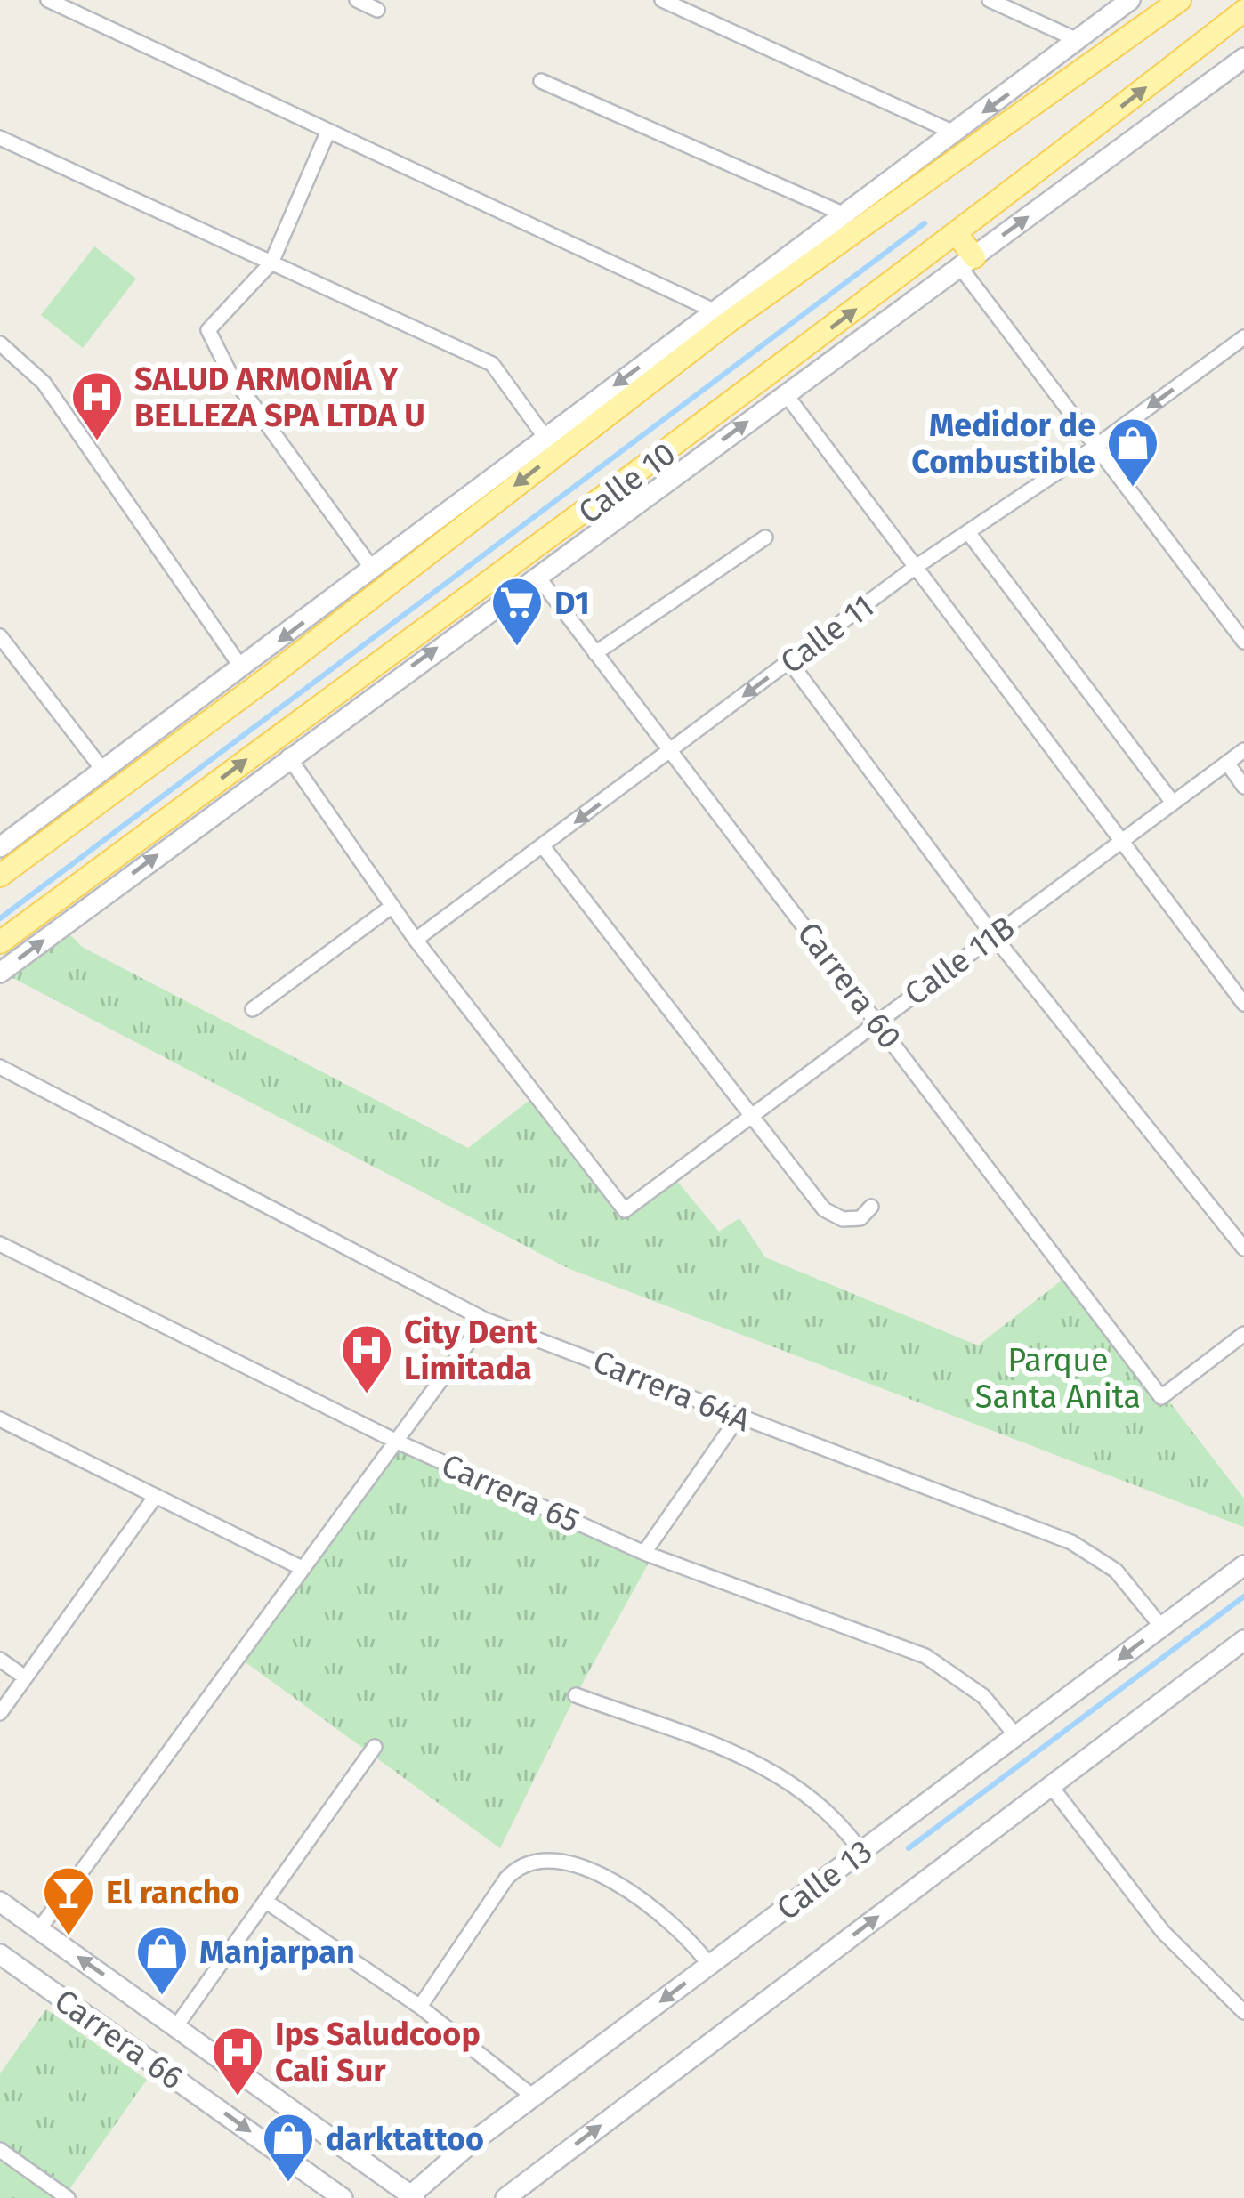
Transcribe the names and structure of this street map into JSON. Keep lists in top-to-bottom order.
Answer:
{
  "streets": {
    "main road": ["Calle 10", "Calle 13", "Carrera 66"],
    "street": [
      "Calle 11",
      "Calle 11B",
      "Carrera 60",
      "Carrera 64A",
      "Carrera 65"
    ]
  },
  "crossings": [
    ["Calle 10", "Carrera 60"],
    ["Calle 11", "Calle 11B"],
    ["Calle 11", "Carrera 60"],
    ["Calle 11B", "Carrera 60"],
    ["Carrera 64A", "Calle 13"],
    ["Carrera 65", "Calle 13"],
    ["Calle 13", "Carrera 66"]
  ],
  "one_way": ["Calle 11"],
  "parks": ["Parque Santa Anita"],
  "places": {
    "hospital": ["SALUD ARMONÍA Y BELLEZA SPA LTDA U", "City Dent Limitada", "Ips Saludcoop Cali Sur"],
    "shop": ["Medidor de Combustible", "Manjarpan", "darktattoo"],
    "supermarket": ["D1"],
    "bar": ["El rancho"]
  }
}
